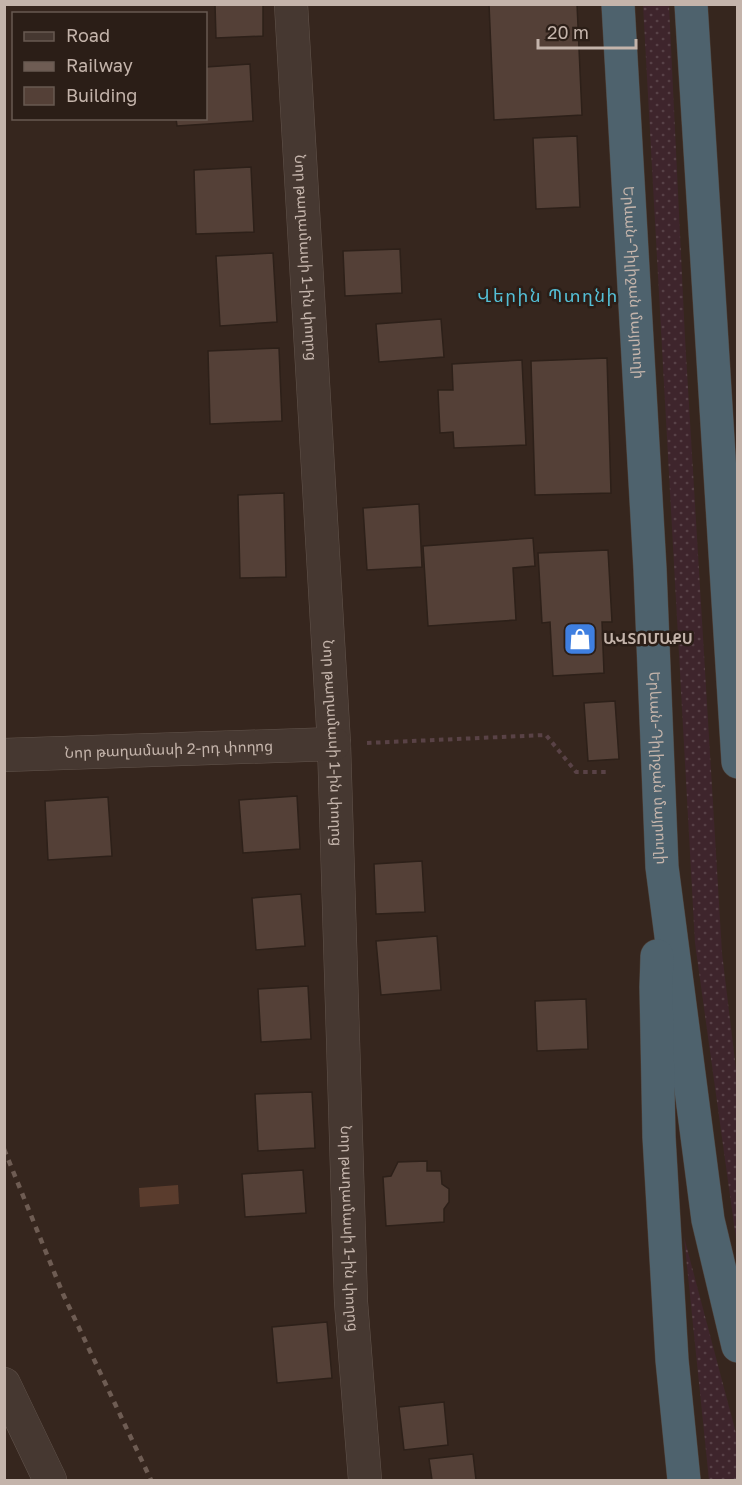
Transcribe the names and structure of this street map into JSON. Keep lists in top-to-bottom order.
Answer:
{
  "streets": {
    "highway": ["Երևան-Դիլիջան մայրուղի"],
    "street": ["Նոր թաղամասի 1-ին փողոց", "Նոր թաղամասի 2-րդ փողոց"]
  },
  "crossings": [
    ["Նոր թաղամասի 1-ին փողոց", "Նոր թաղամասի 2-րդ փողոց"]
  ],
  "districts": ["Վերին Պտղնի"],
  "places": {
    "shop": ["ԱՎՏՈՄԱՔՍ"]
  },
  "legend": ["Road", "Railway", "Building"],
  "scale_bar": "20 m"
}
